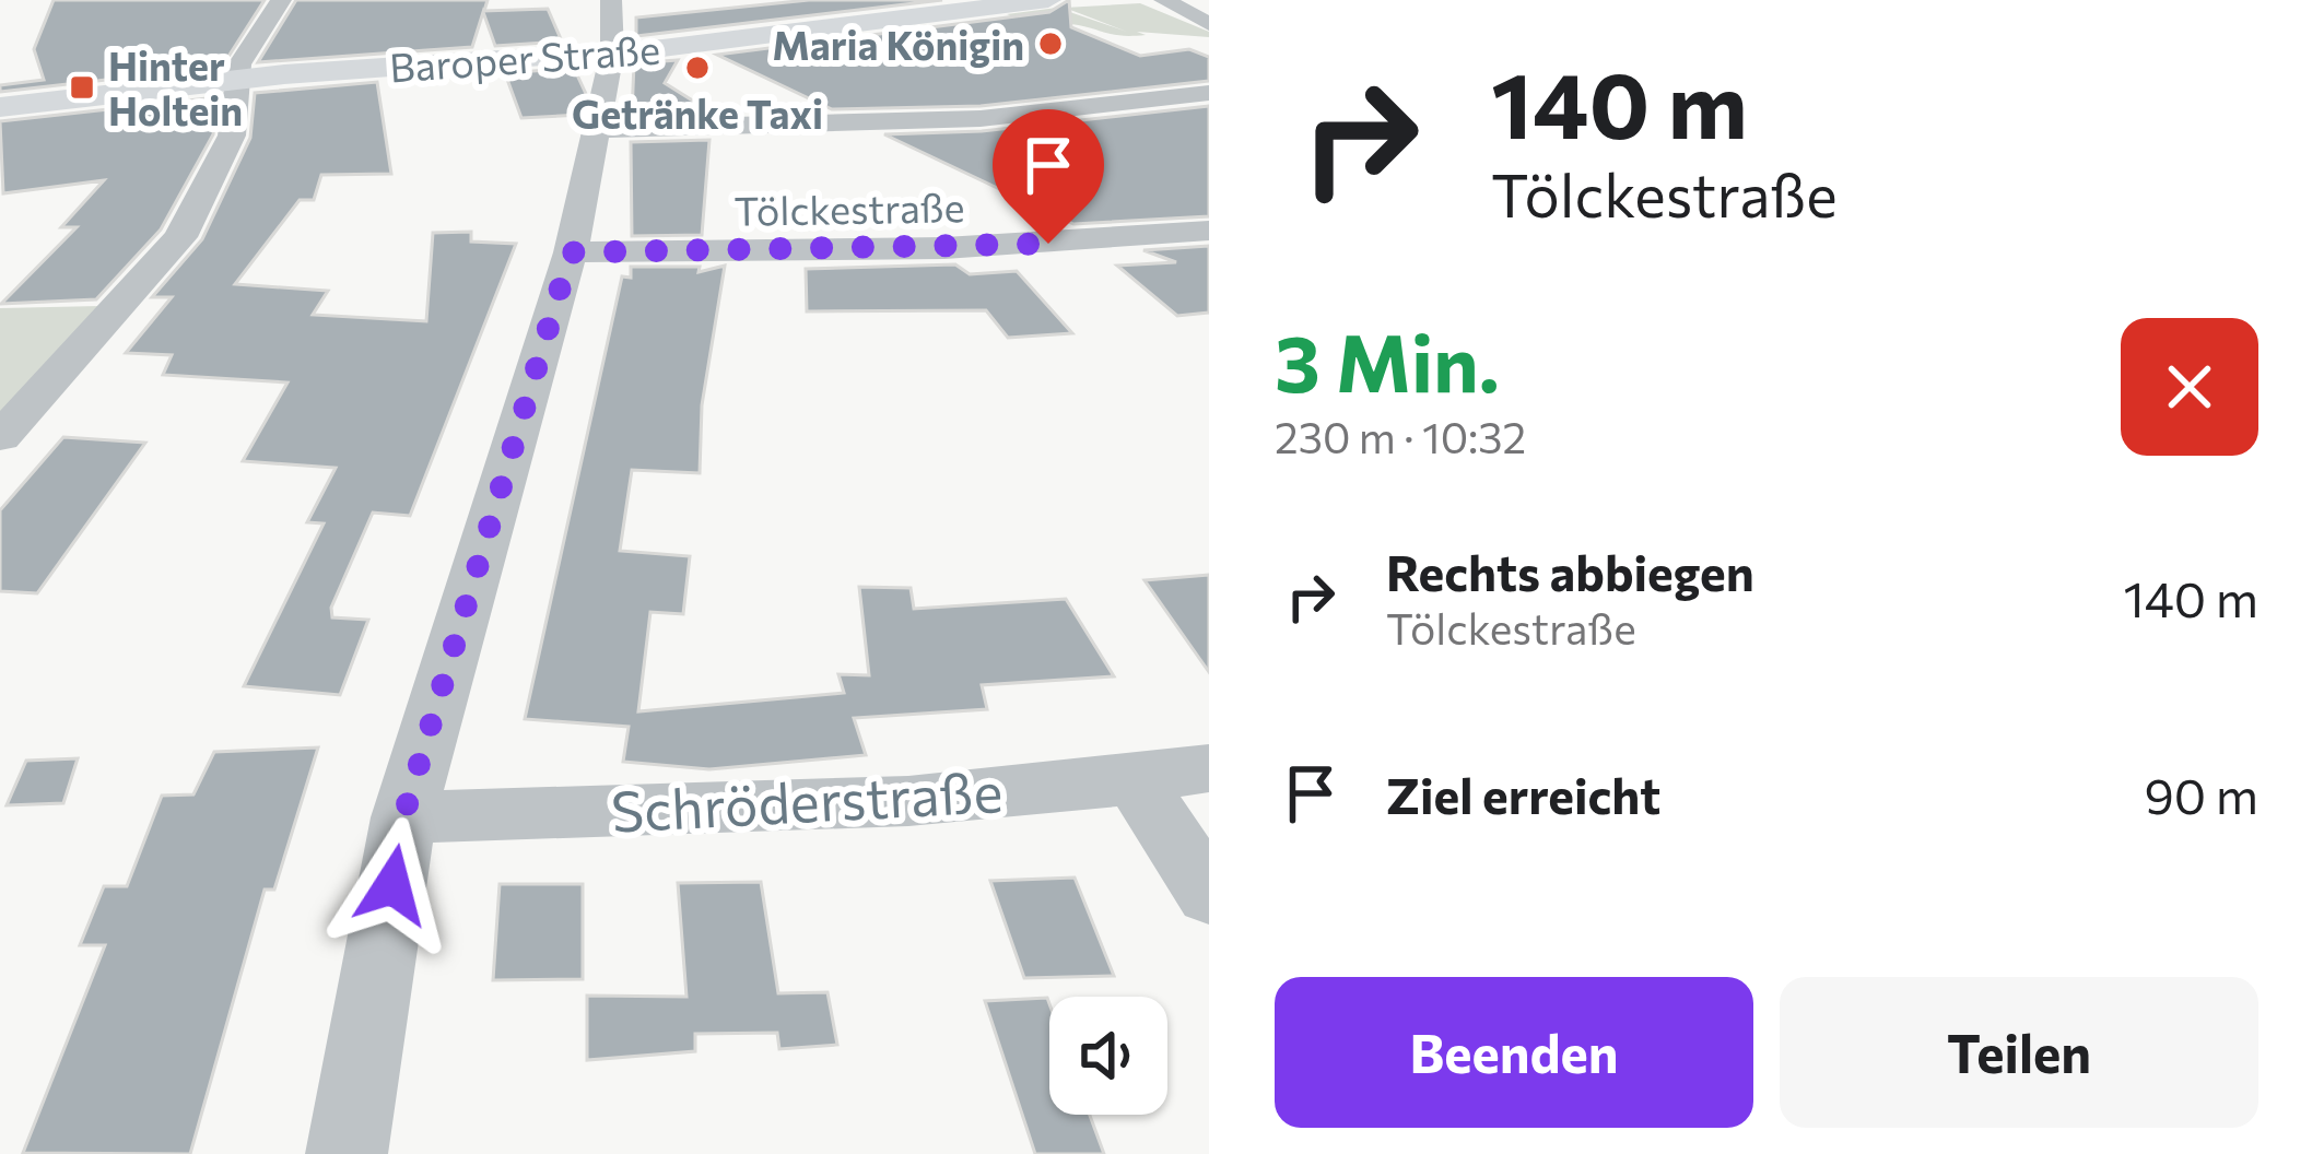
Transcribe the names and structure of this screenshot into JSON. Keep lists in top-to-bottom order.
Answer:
{
  "streets": {
    "main road": ["Baroper Straße"],
    "street": ["Tölckestraße", "Schröderstraße"]
  },
  "places": {
    "other": ["Maria Königin", "Getränke Taxi"],
    "transit": ["Hinter Holtein"]
  },
  "page": {
    "turn": ["140 m", "Tölckestraße"],
    "heading": ["3 Min.", "230 m · 10:32"],
    "list": [
      {
        "name": "Rechts abbiegen",
        "note": "Tölckestraße",
        "value": "140 m"
      },
      {
        "name": "Ziel erreicht",
        "value": "90 m"
      }
    ],
    "buttons": ["Beenden", "Teilen"]
  }
}
